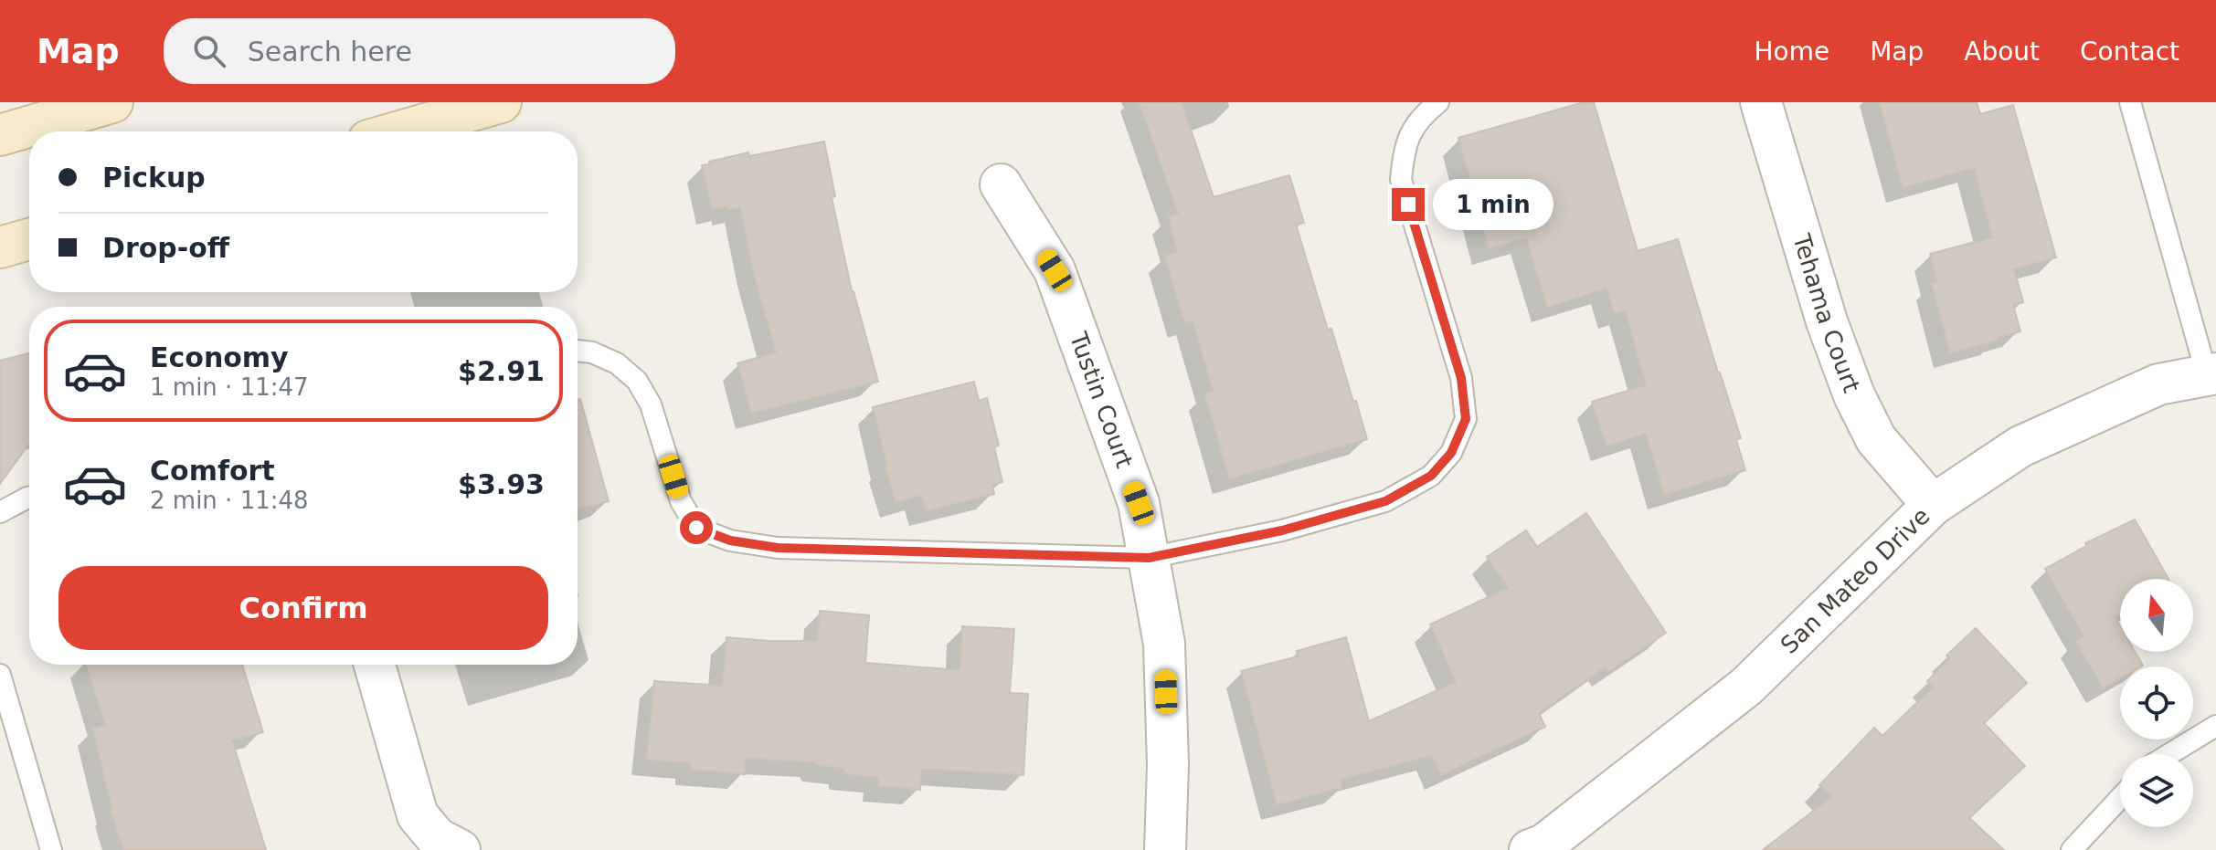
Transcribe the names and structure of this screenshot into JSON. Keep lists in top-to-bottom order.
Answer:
{
  "streets": {
    "street": ["Tehama Court", "Tustin Court", "San Mateo Drive"]
  },
  "crossings": [
    ["Tehama Court", "San Mateo Drive"]
  ],
  "north": "top",
  "page": {
    "header": "Map",
    "search": "Search here",
    "nav": [
      "Home",
      "Map",
      "About",
      "Contact"
    ],
    "banner": ["Pickup", "Drop-off"],
    "bubble": "1 min",
    "list": [
      {
        "name": "Economy",
        "note": "1 min · 11:47",
        "value": "$2.91"
      },
      {
        "name": "Comfort",
        "note": "2 min · 11:48",
        "value": "$3.93"
      }
    ],
    "buttons": "Confirm"
  }
}
